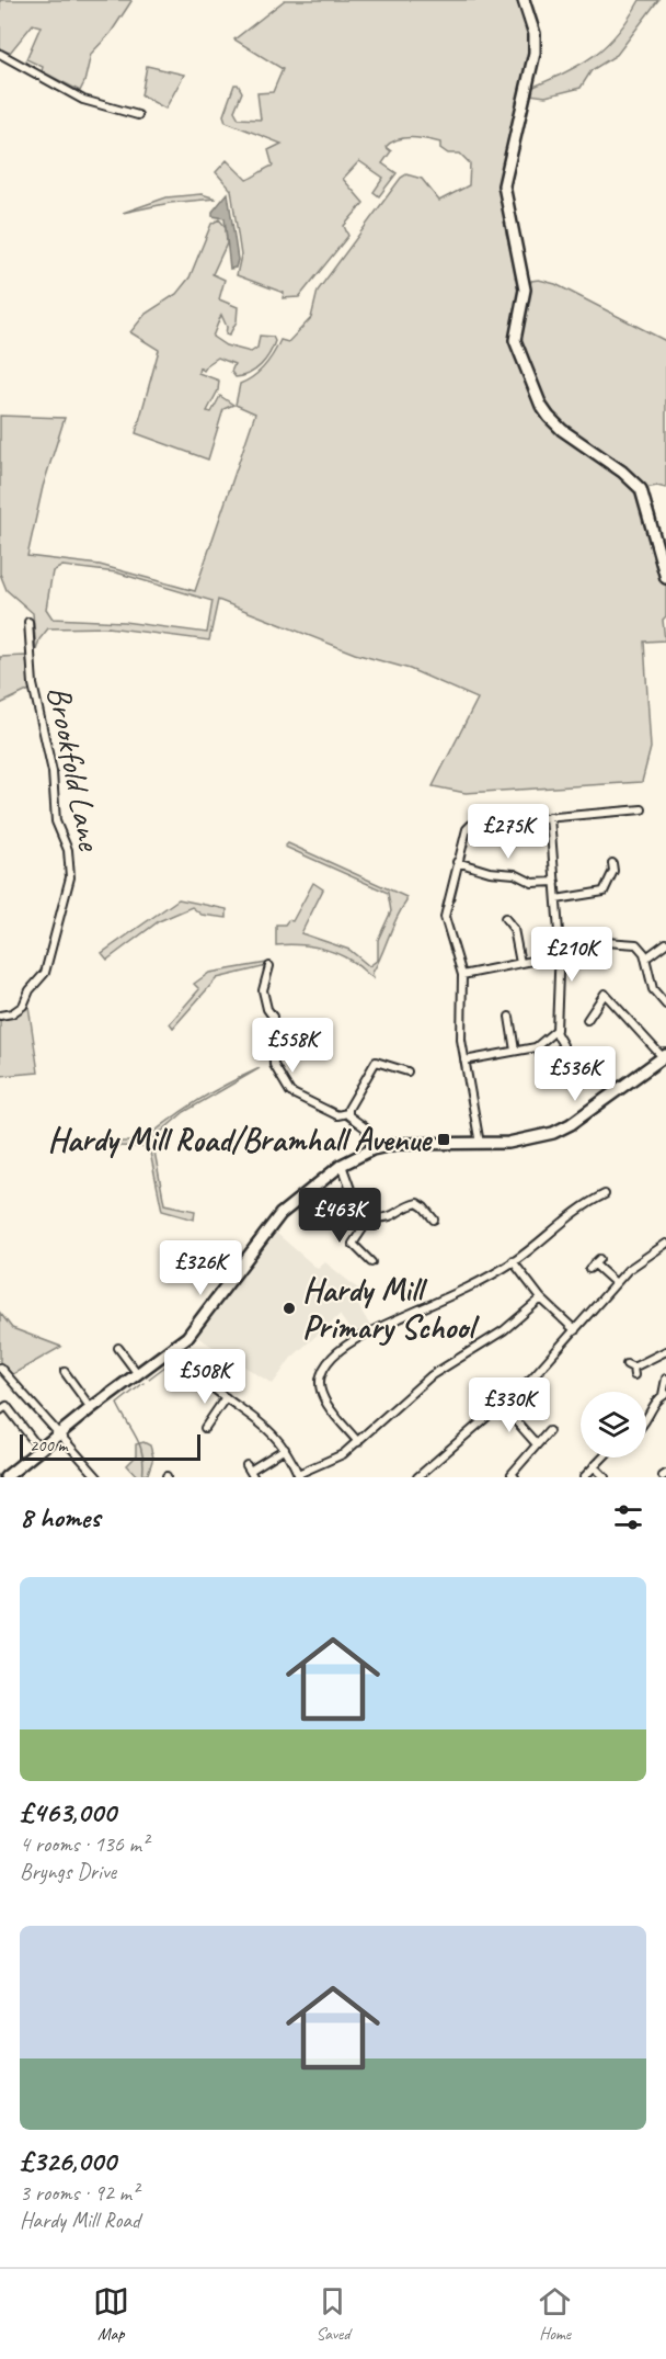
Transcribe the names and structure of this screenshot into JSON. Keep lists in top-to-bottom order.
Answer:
{
  "streets": {
    "street": ["Brookfold Lane"]
  },
  "places": {
    "transit": ["Hardy Mill Road/Bramhall Avenue"],
    "other": ["Hardy Mill Primary School"]
  },
  "scale_bar": "200 m",
  "page": {
    "price": [
      "£275K",
      "£210K",
      "£558K",
      "£536K",
      "£463K",
      "£326K",
      "£508K",
      "£330K"
    ],
    "scale": "200 m",
    "heading": "8 homes",
    "list": [
      {
        "name": "£463,000",
        "note": "4 rooms · 136 m² · Bryngs Drive"
      },
      {
        "name": "£326,000",
        "note": "3 rooms · 92 m² · Hardy Mill Road"
      }
    ],
    "tabs": ["Map", "Saved", "Home"]
  }
}
